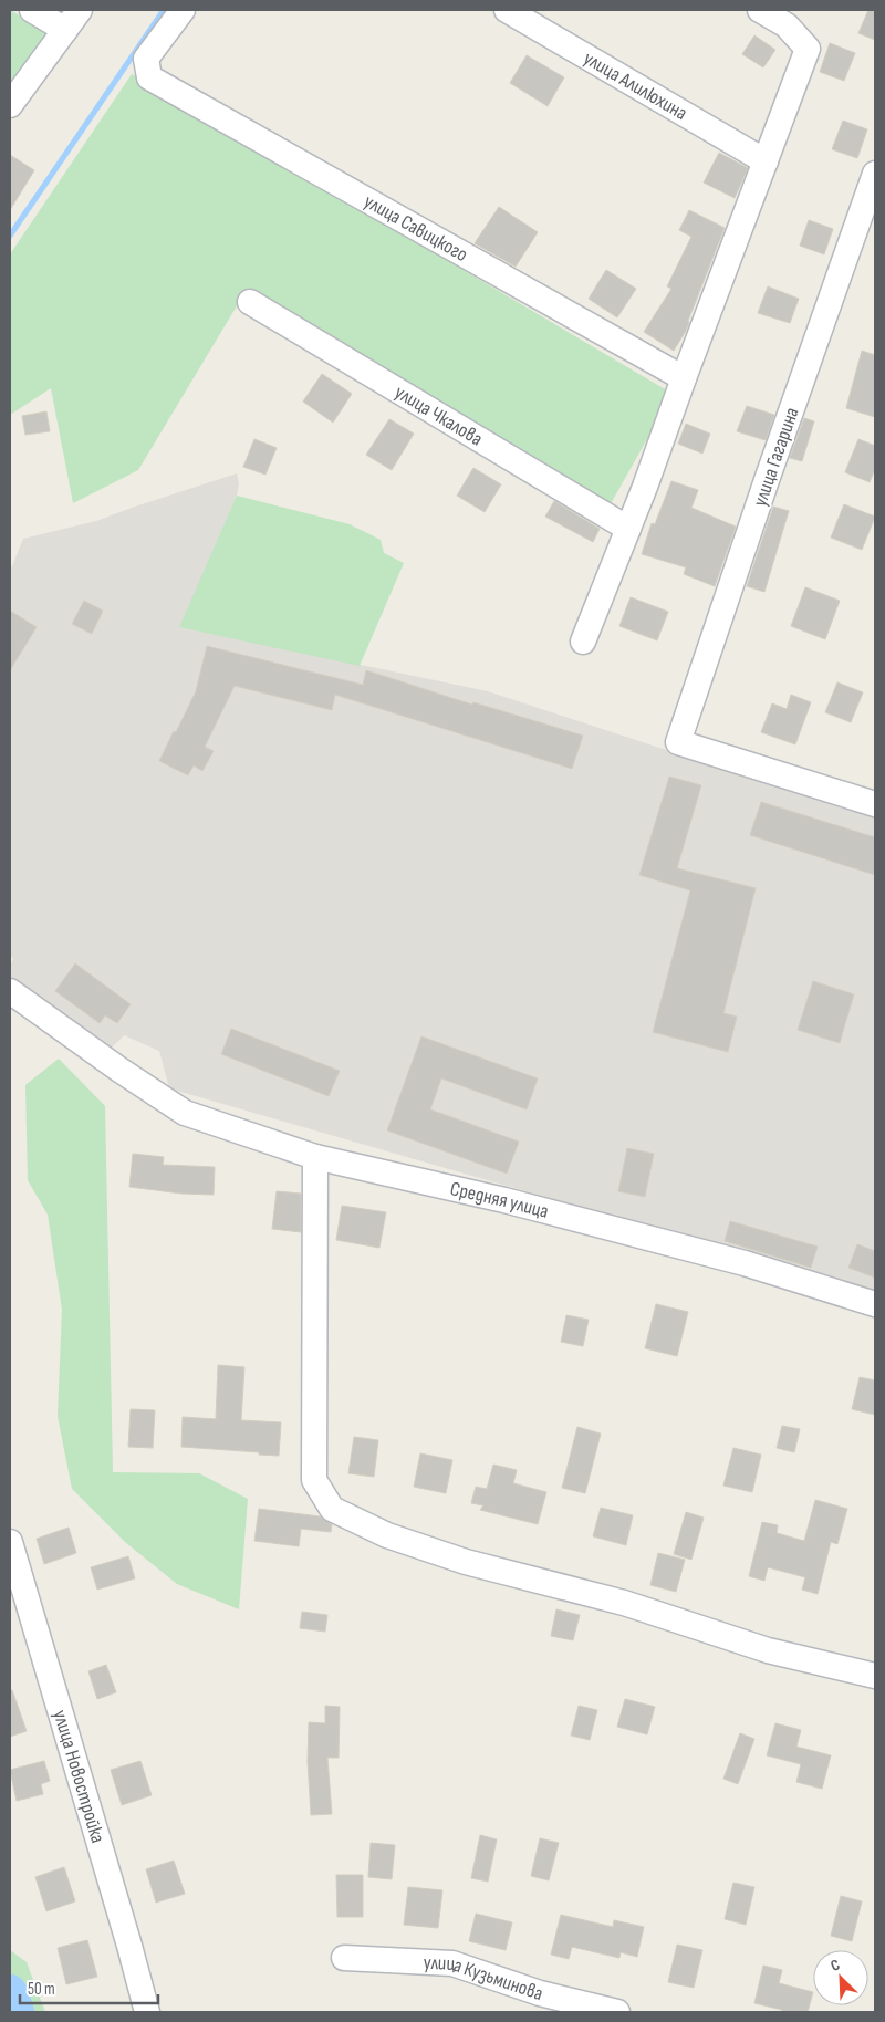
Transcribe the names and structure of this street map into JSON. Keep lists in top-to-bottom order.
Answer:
{
  "streets": {
    "street": [
      "улица Алилюхина",
      "улица Савицкого",
      "улица Чкалова",
      "улица Гагарина",
      "Средняя улица",
      "улица Новостройка",
      "улица Кузьминова"
    ]
  },
  "scale_bar": "50 m",
  "north": "top left"
}
